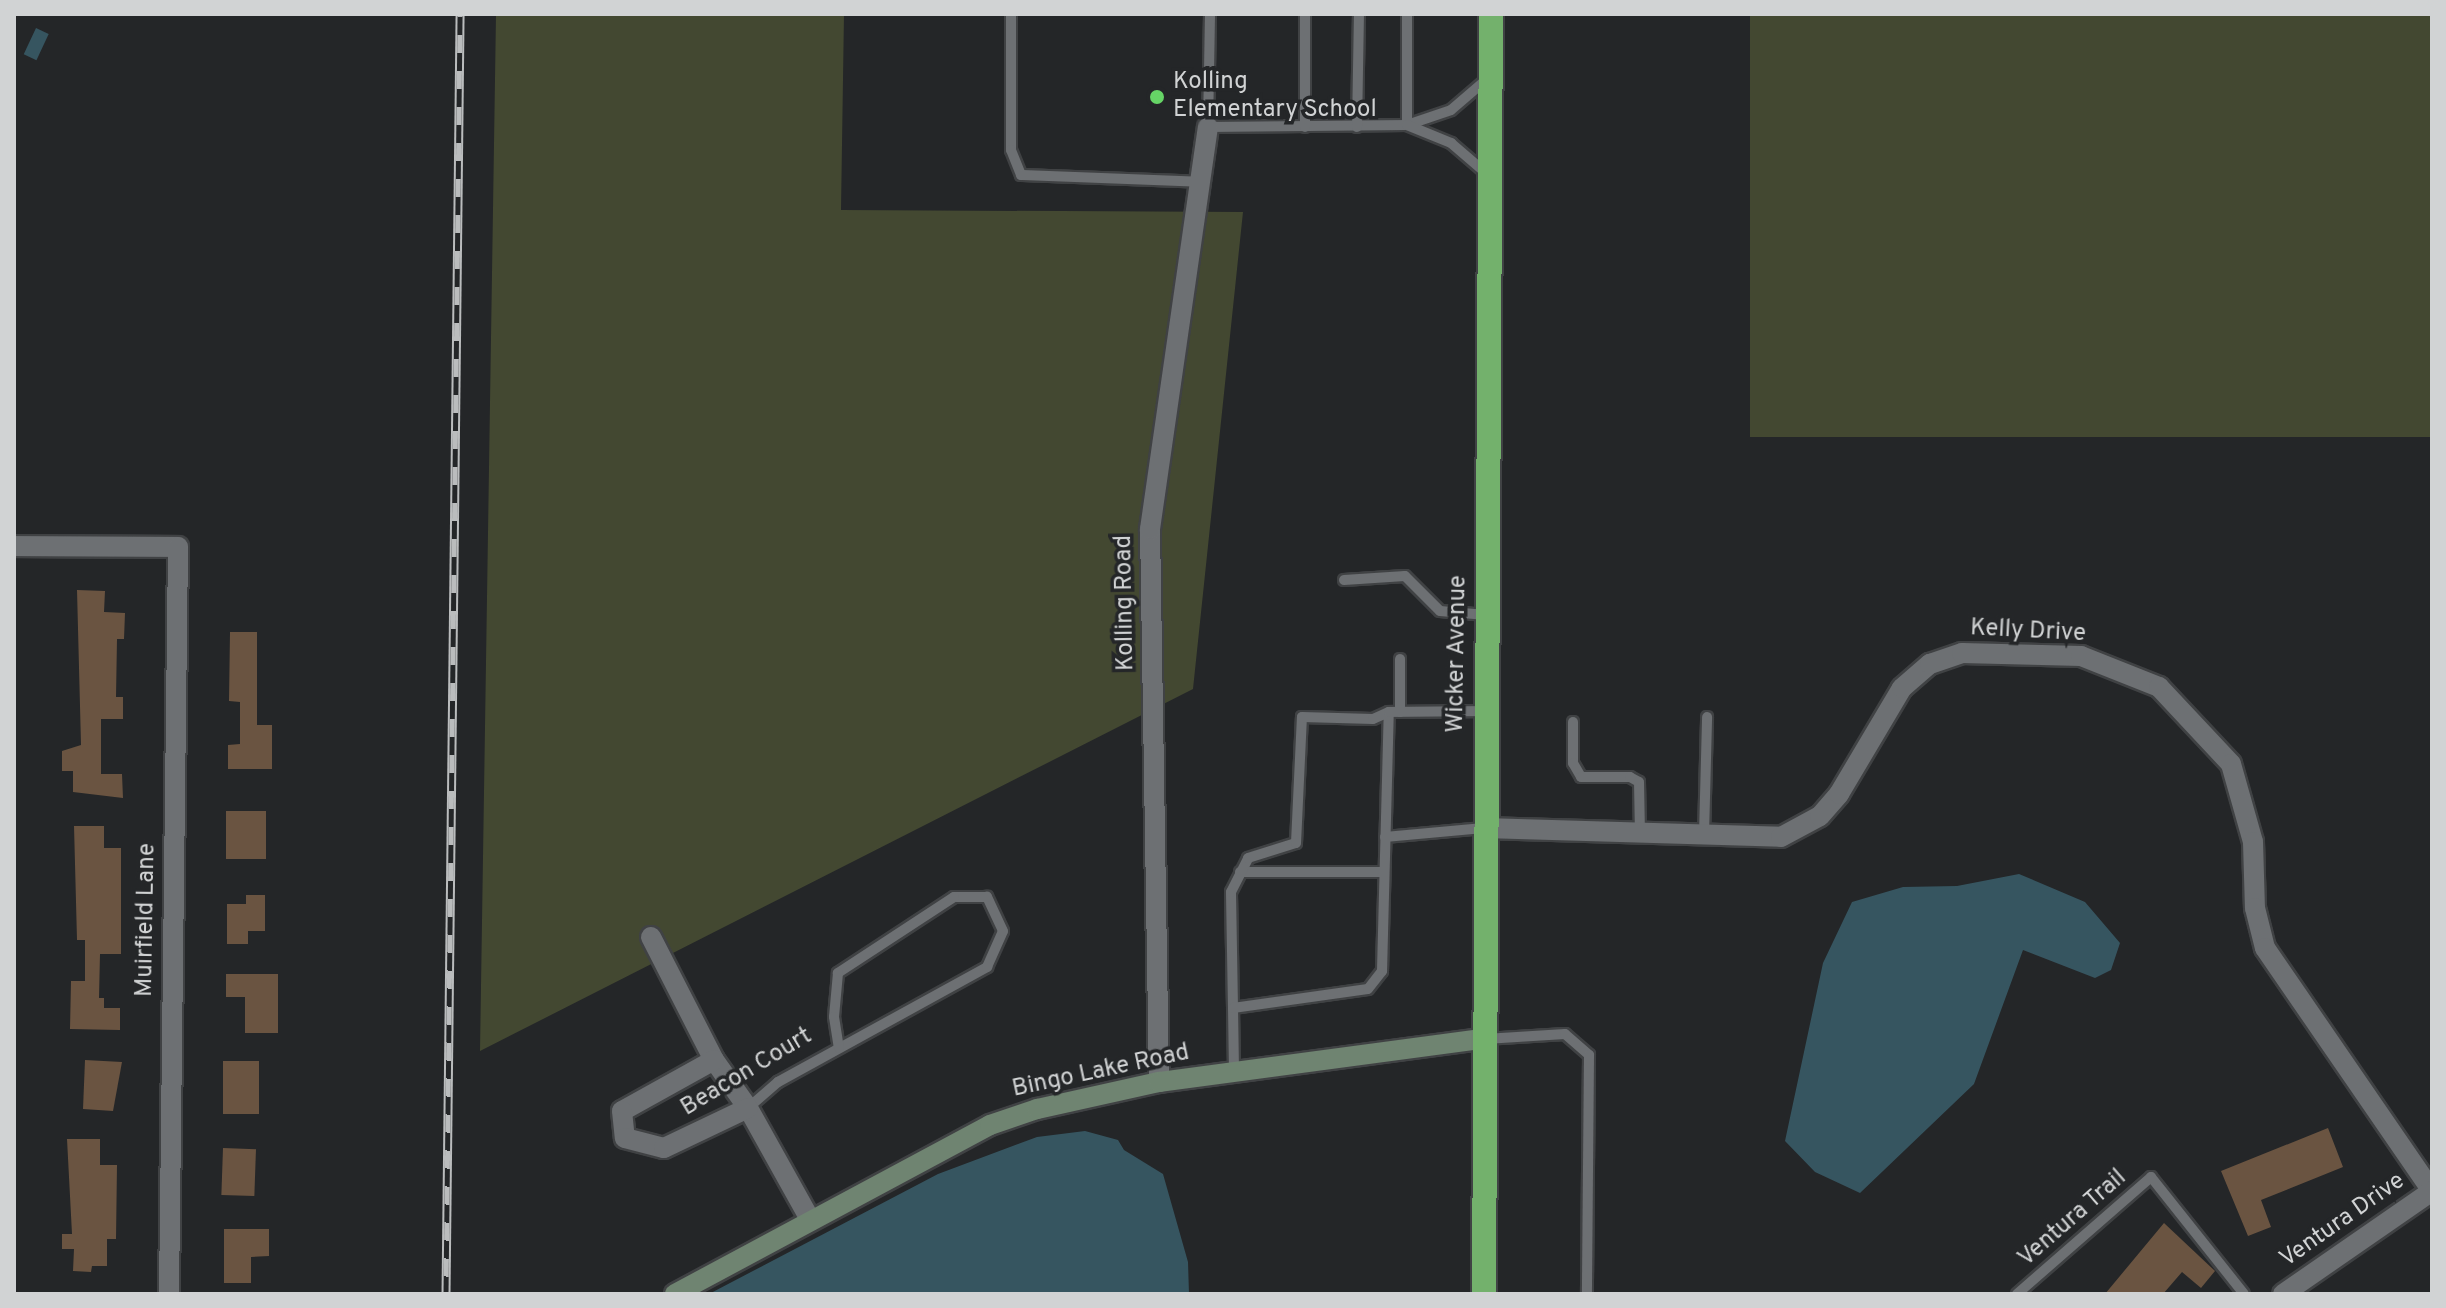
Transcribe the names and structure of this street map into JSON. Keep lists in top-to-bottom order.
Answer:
{
  "streets": {
    "highway": ["Wicker Avenue"],
    "street": [
      "Kolling Road",
      "Kelly Drive",
      "Muirfield Lane",
      "Bingo Lake Road",
      "Beacon Court",
      "Ventura Drive"
    ],
    "lane": ["Ventura Trail"]
  },
  "crossings": [
    ["Kolling Road", "Bingo Lake Road"],
    ["Kelly Drive", "Wicker Avenue"],
    ["Kelly Drive", "Ventura Drive"],
    ["Wicker Avenue", "Bingo Lake Road"]
  ],
  "places": ["Kolling Elementary School"]
}
